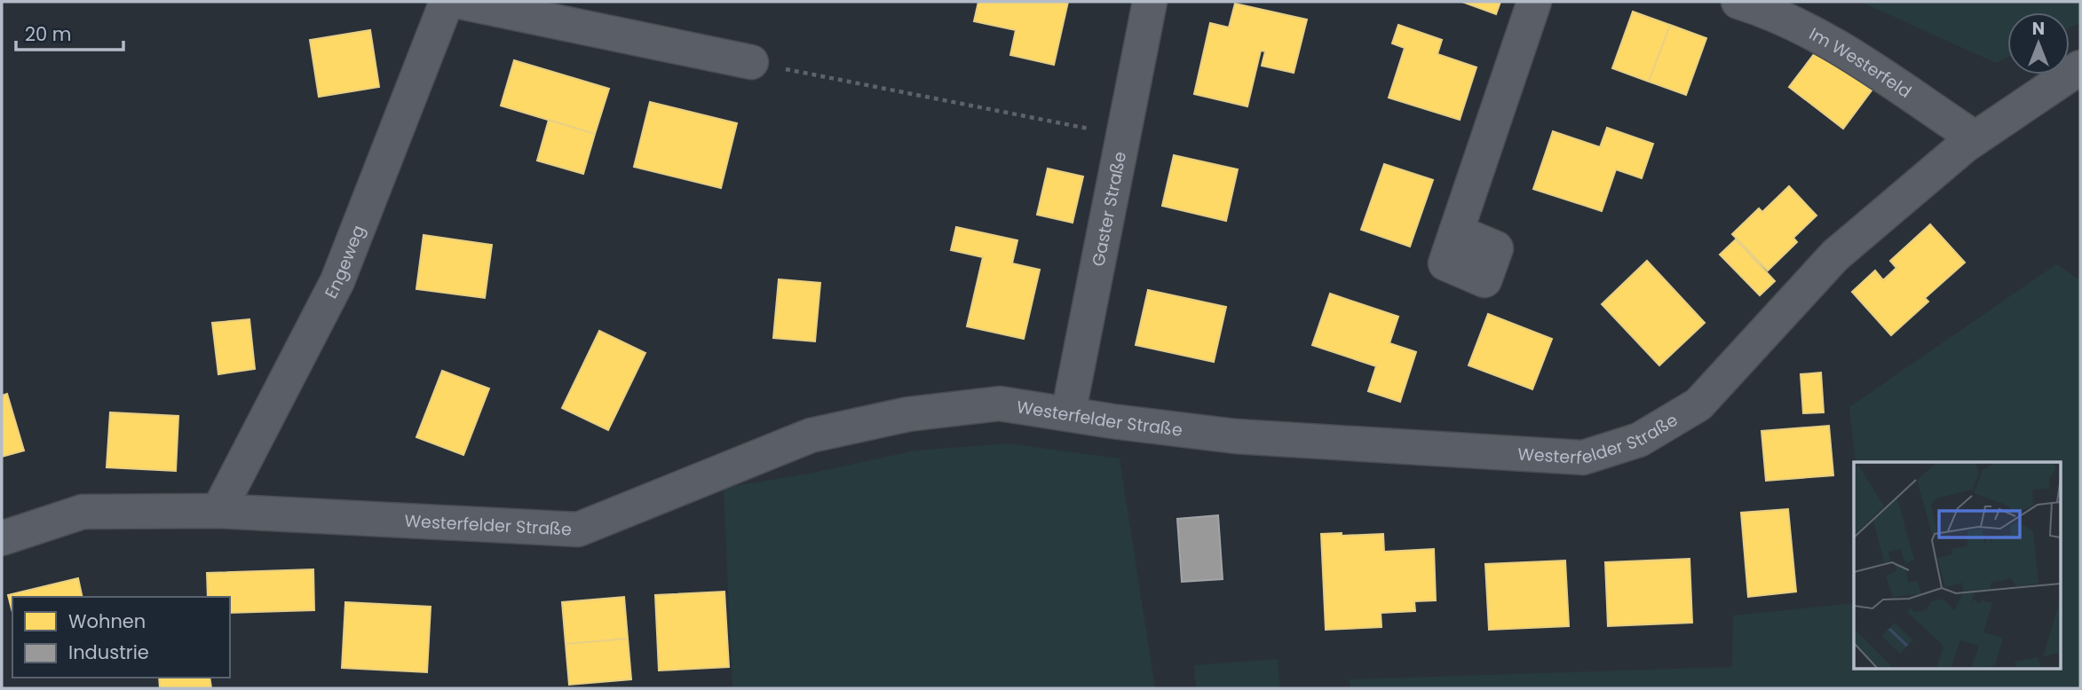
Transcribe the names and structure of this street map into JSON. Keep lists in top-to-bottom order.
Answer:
{
  "streets": {
    "street": [
      "Im Westerfeld",
      "Gaster Straße",
      "Engeweg",
      "Westerfelder Straße"
    ]
  },
  "crossings": [
    ["Im Westerfeld", "Westerfelder Straße"],
    ["Gaster Straße", "Westerfelder Straße"],
    ["Engeweg", "Westerfelder Straße"]
  ],
  "legend": ["Wohnen", "Industrie"],
  "scale_bar": "20 m",
  "north": "top"
}
